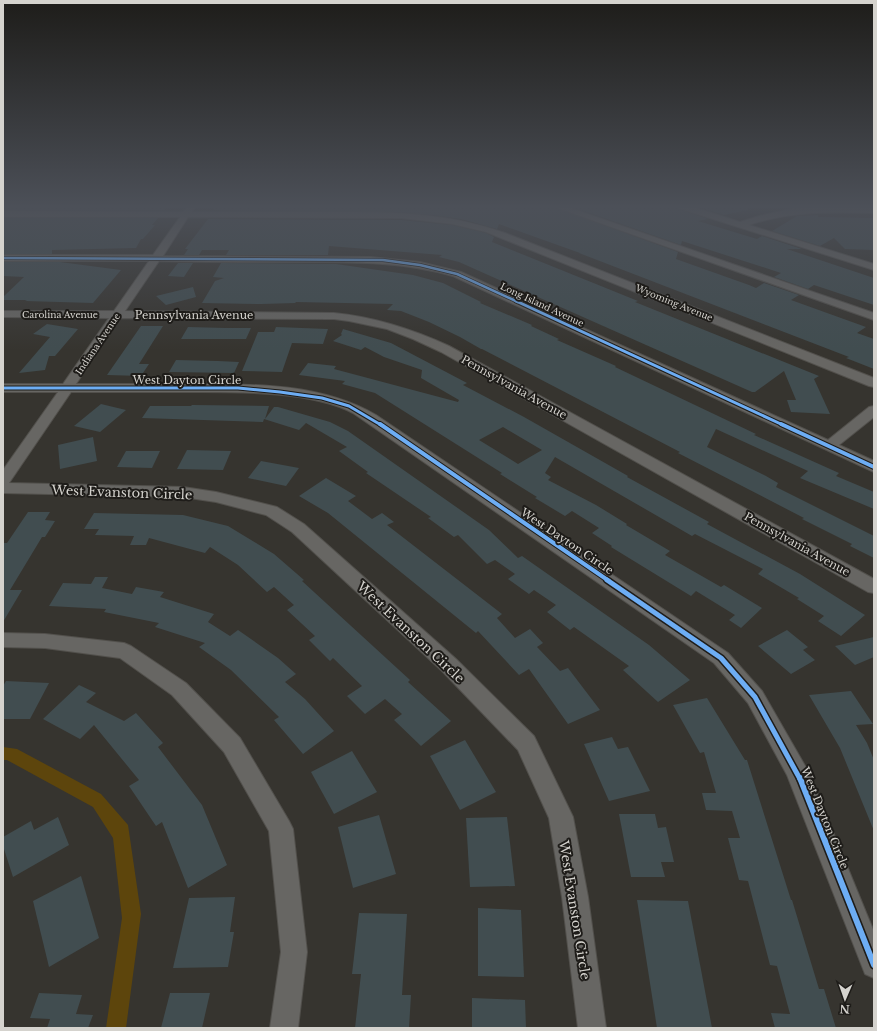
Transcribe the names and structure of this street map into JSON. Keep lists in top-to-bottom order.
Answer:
{
  "streets": {
    "street": [
      "Wyoming Avenue",
      "Long Island Avenue",
      "Carolina Avenue",
      "Pennsylvania Avenue",
      "Indiana Avenue",
      "West Dayton Circle",
      "West Evanston Circle"
    ]
  },
  "crossings": [
    ["Long Island Avenue", "Indiana Avenue"],
    ["Carolina Avenue", "Pennsylvania Avenue"],
    ["Carolina Avenue", "Indiana Avenue"],
    ["Pennsylvania Avenue", "Indiana Avenue"],
    ["Indiana Avenue", "West Dayton Circle"]
  ],
  "north": "bottom"
}
